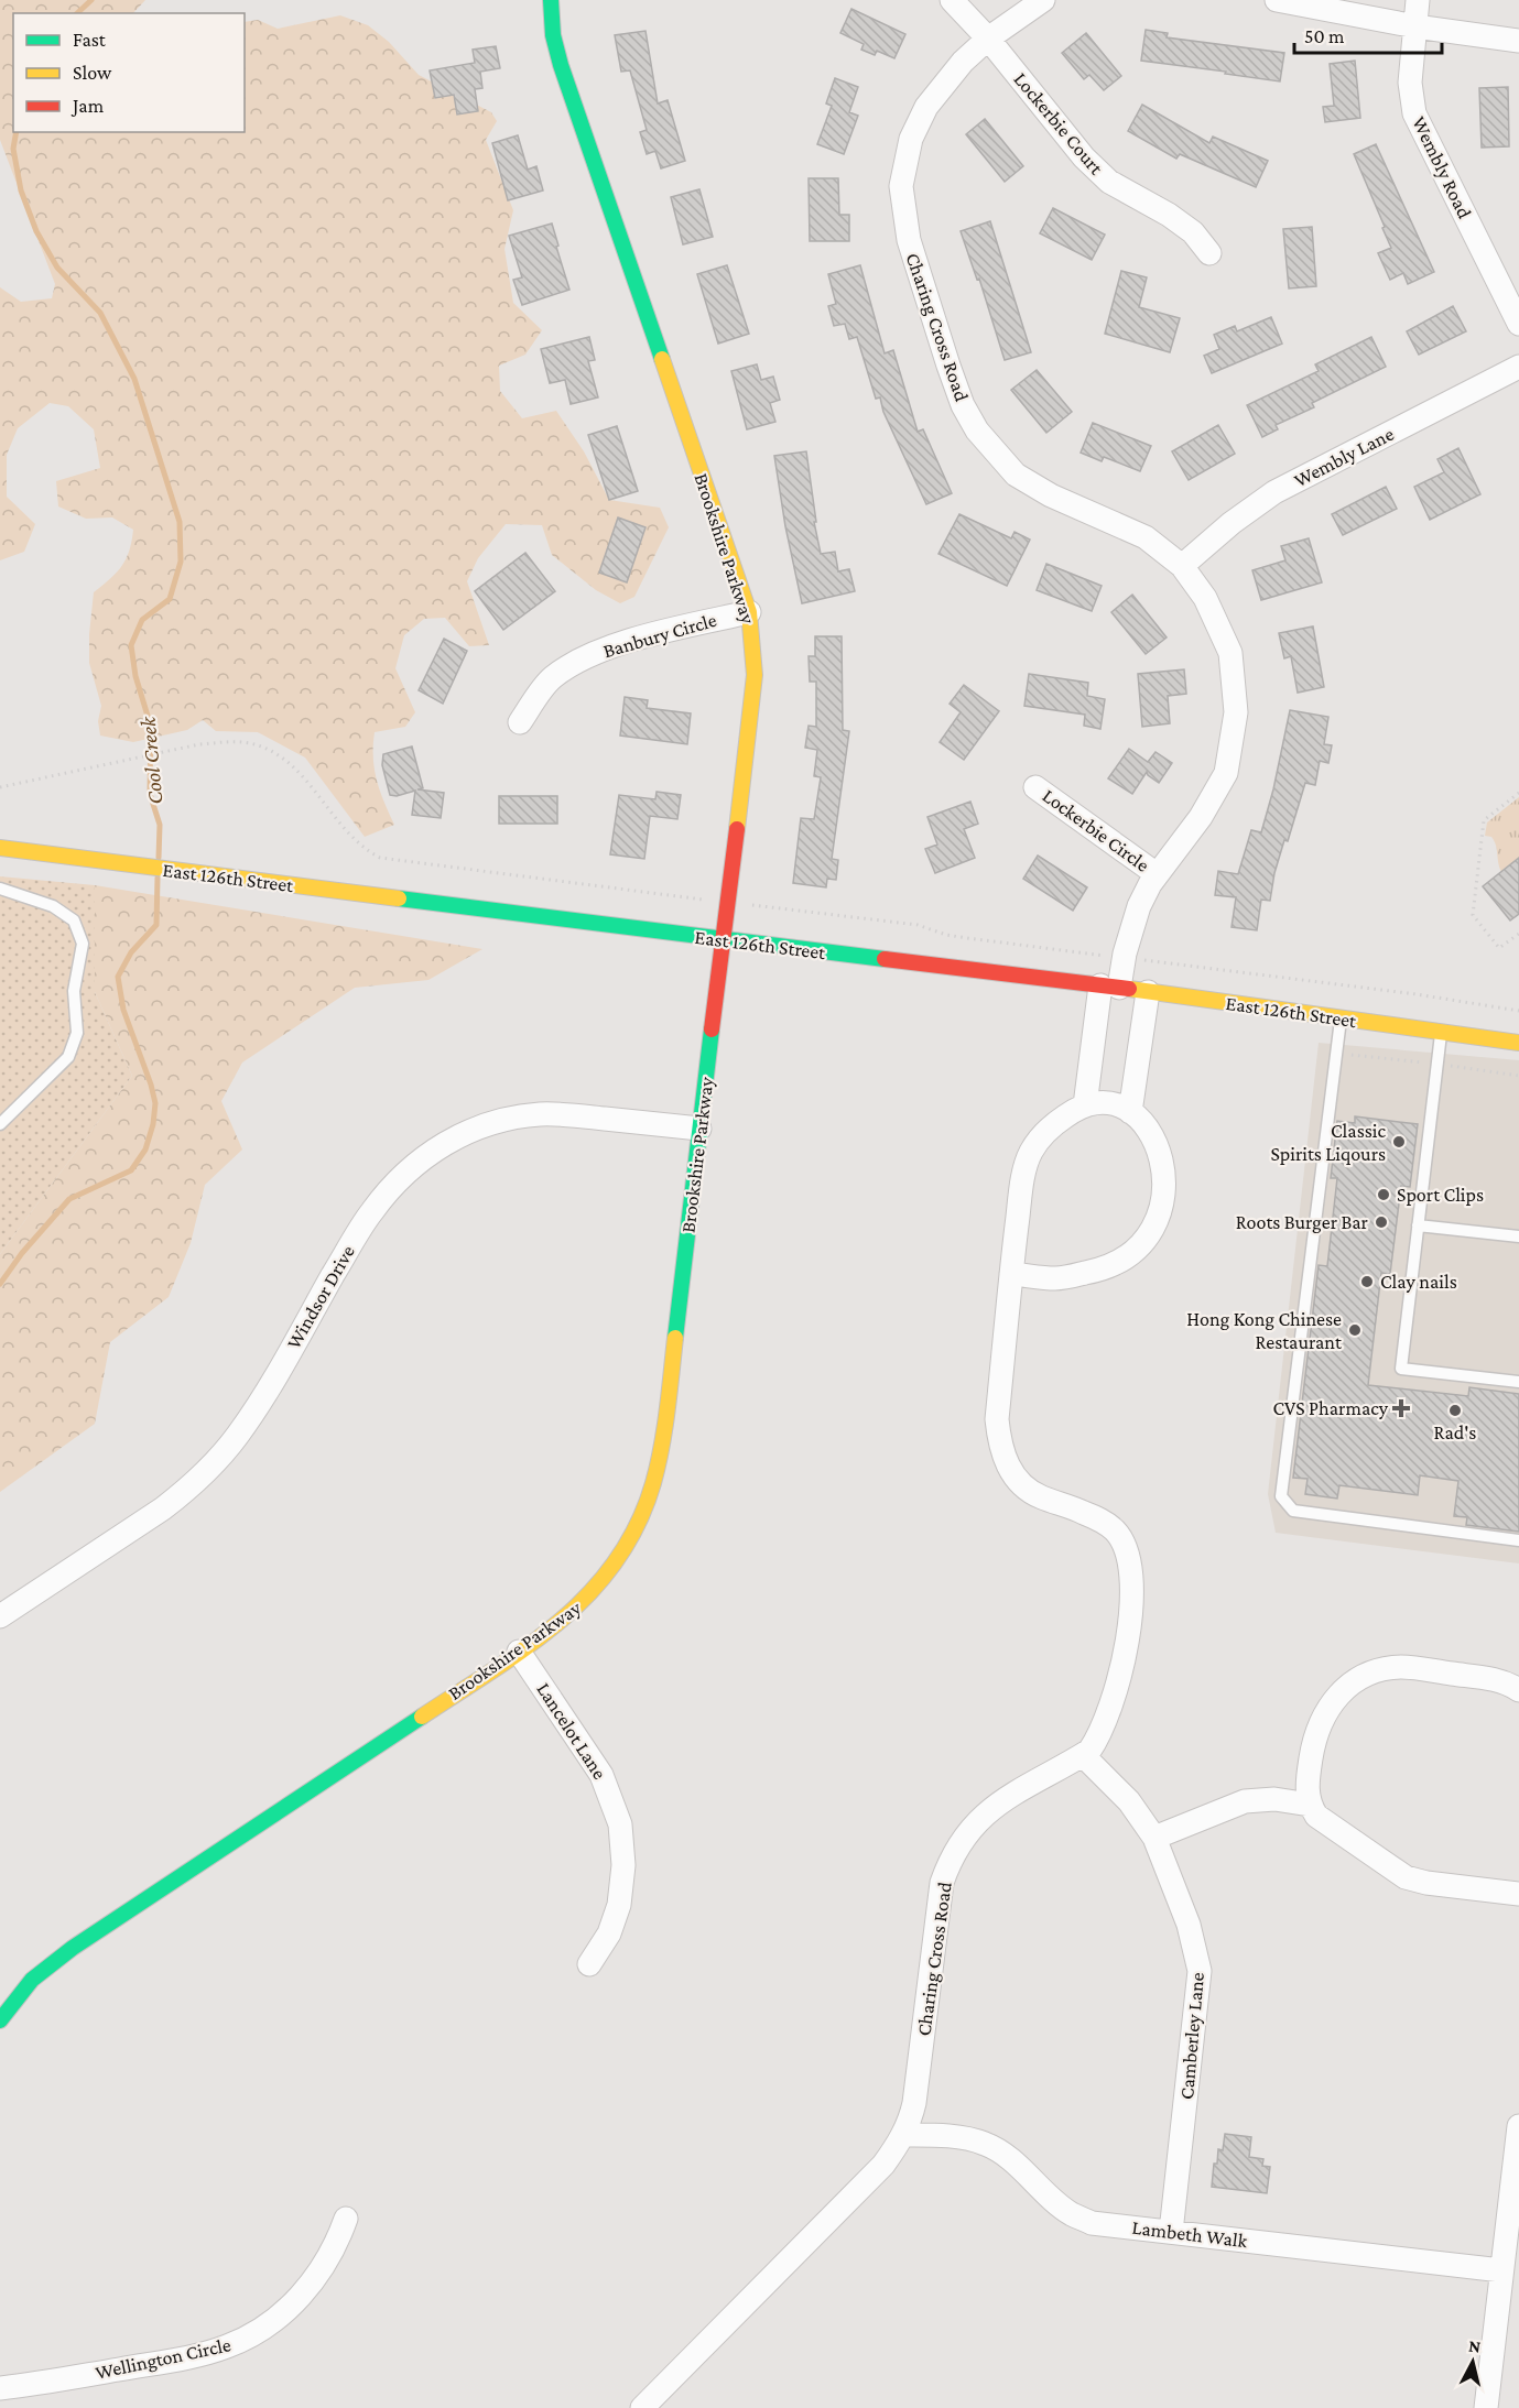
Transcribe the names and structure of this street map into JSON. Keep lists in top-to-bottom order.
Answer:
{
  "streets": {
    "street": [
      "Lockerbie Court",
      "Wembly Road",
      "Charing Cross Road",
      "Wembly Lane",
      "Brookshire Parkway",
      "Banbury Circle",
      "Lockerbie Circle",
      "East 126th Street",
      "Windsor Drive",
      "Lancelot Lane",
      "Camberley Lane",
      "Lambeth Walk",
      "Wellington Circle"
    ]
  },
  "crossings": [
    ["Lockerbie Court", "Charing Cross Road"],
    ["Charing Cross Road", "Wembly Lane"],
    ["Charing Cross Road", "Lockerbie Circle"],
    ["Charing Cross Road", "East 126th Street"],
    ["Charing Cross Road", "Camberley Lane"],
    ["Charing Cross Road", "Lambeth Walk"],
    ["Brookshire Parkway", "Banbury Circle"],
    ["Brookshire Parkway", "East 126th Street"],
    ["Brookshire Parkway", "Windsor Drive"],
    ["Brookshire Parkway", "Lancelot Lane"],
    ["Camberley Lane", "Lambeth Walk"]
  ],
  "water": ["Cool Creek"],
  "places": {
    "other": [
      "Classic Spirits Liqours",
      "Sport Clips",
      "Roots Burger Bar",
      "Clay nails",
      "Hong Kong Chinese Restaurant",
      "Rad's"
    ],
    "health": ["CVS Pharmacy"]
  },
  "legend": ["Fast", "Slow", "Jam"],
  "scale_bar": "50 m",
  "north": "top"
}
